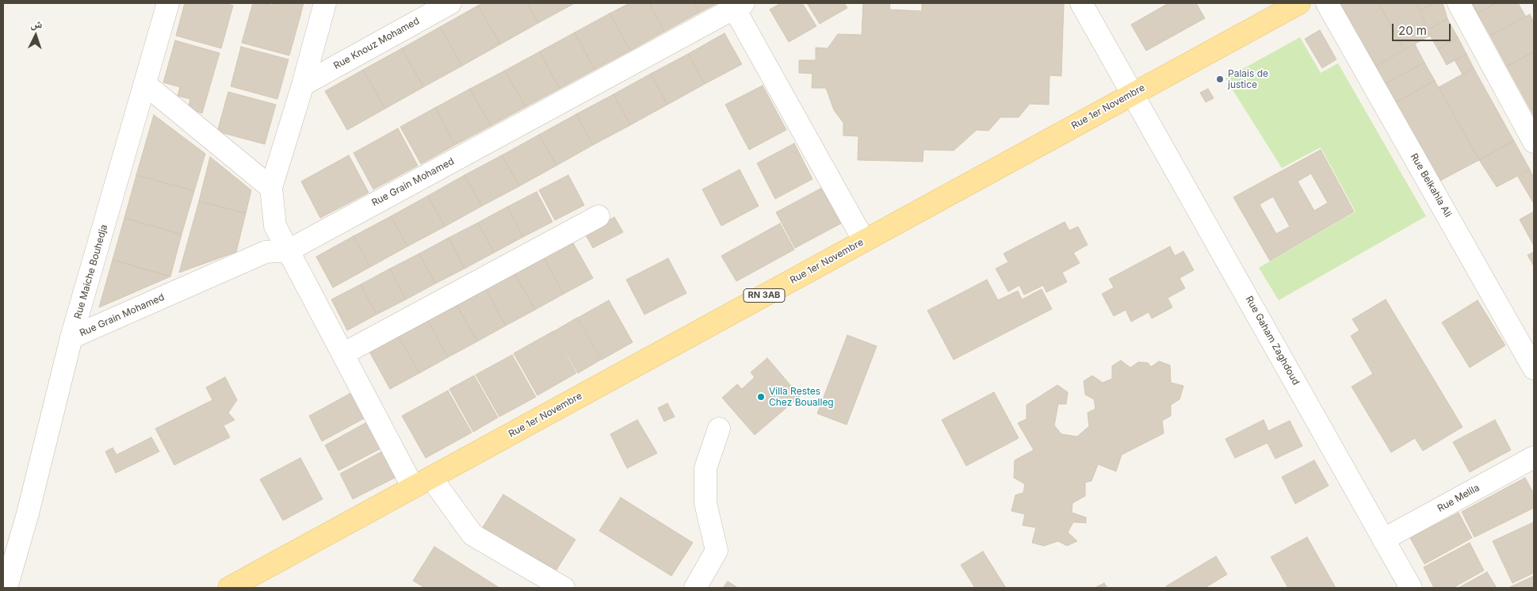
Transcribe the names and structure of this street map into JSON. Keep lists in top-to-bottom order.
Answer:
{
  "streets": {
    "main road": ["Rue 1er Novembre", "RN 3AB"],
    "street": [
      "Rue Knouz Mohamed",
      "Rue Grain Mohamed",
      "Rue Belkahla Ali",
      "Rue Maiche Bouhedja",
      "Rue Gaham Zaghdoud",
      "Rue Melila"
    ]
  },
  "crossings": [
    ["Rue 1er Novembre", "Rue Gaham Zaghdoud"],
    ["Rue Grain Mohamed", "Rue Maiche Bouhedja"],
    ["Rue Gaham Zaghdoud", "Rue Melila"]
  ],
  "places": ["Palais de justice", "Villa Restes Chez Boualleg"],
  "scale_bar": "20 m",
  "north": "top"
}
